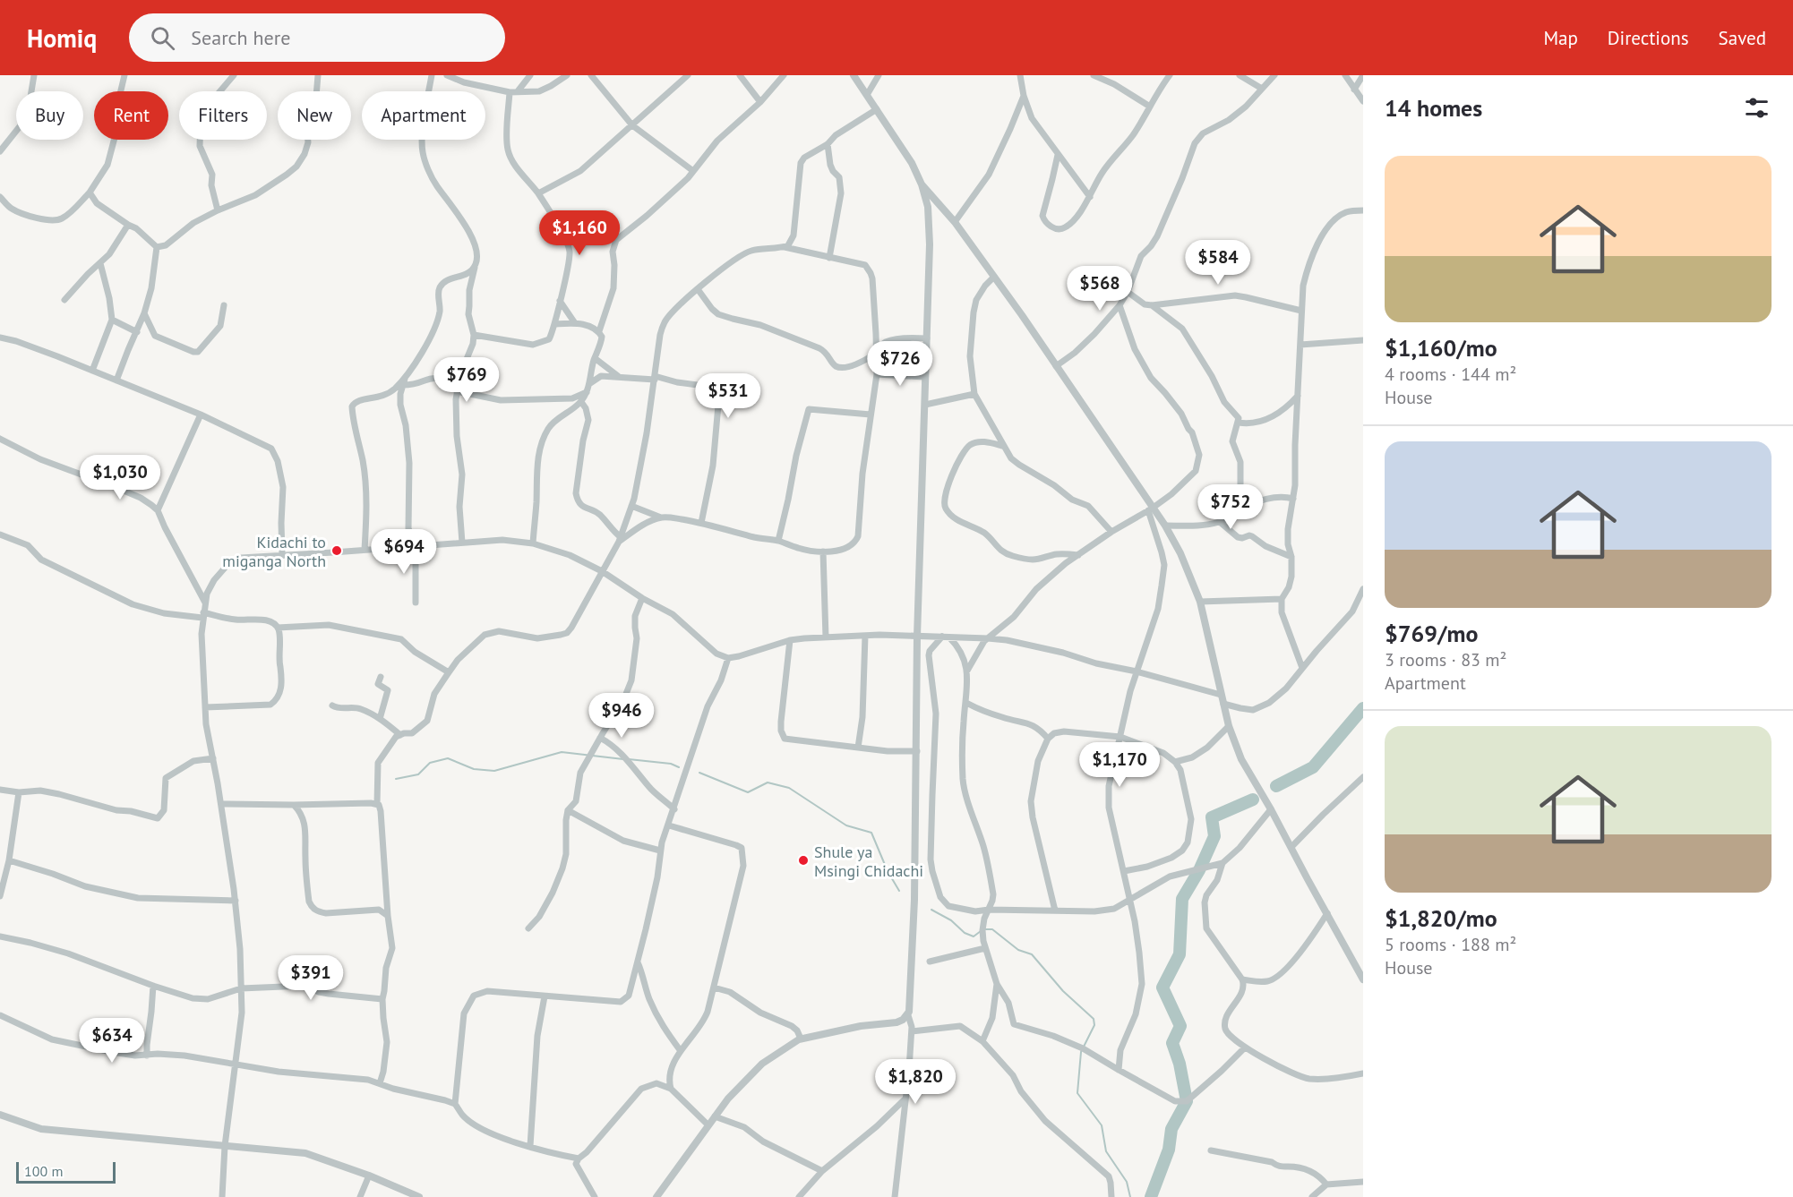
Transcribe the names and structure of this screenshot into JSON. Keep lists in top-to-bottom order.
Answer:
{
  "places": ["Kidachi to miganga North", "Shule ya Msingi Chidachi"],
  "scale_bar": "100 m",
  "page": {
    "header": "Homiq",
    "search": "Search here",
    "nav": ["Map", "Directions", "Saved"],
    "heading": "14 homes",
    "chip": [
      "Buy",
      "Rent",
      "Filters",
      "New",
      "Apartment"
    ],
    "list": [
      {
        "name": "$1,160/mo",
        "note": "4 rooms · 144 m² · House"
      },
      {
        "name": "$769/mo",
        "note": "3 rooms · 83 m² · Apartment"
      },
      {
        "name": "$1,820/mo",
        "note": "5 rooms · 188 m² · House"
      }
    ],
    "price": [
      "$1,160",
      "$584",
      "$568",
      "$726",
      "$769",
      "$531",
      "$1,030",
      "$752",
      "$694",
      "$946",
      "$1,170",
      "$391",
      "$634",
      "$1,820"
    ],
    "scale": "100 m"
  }
}
